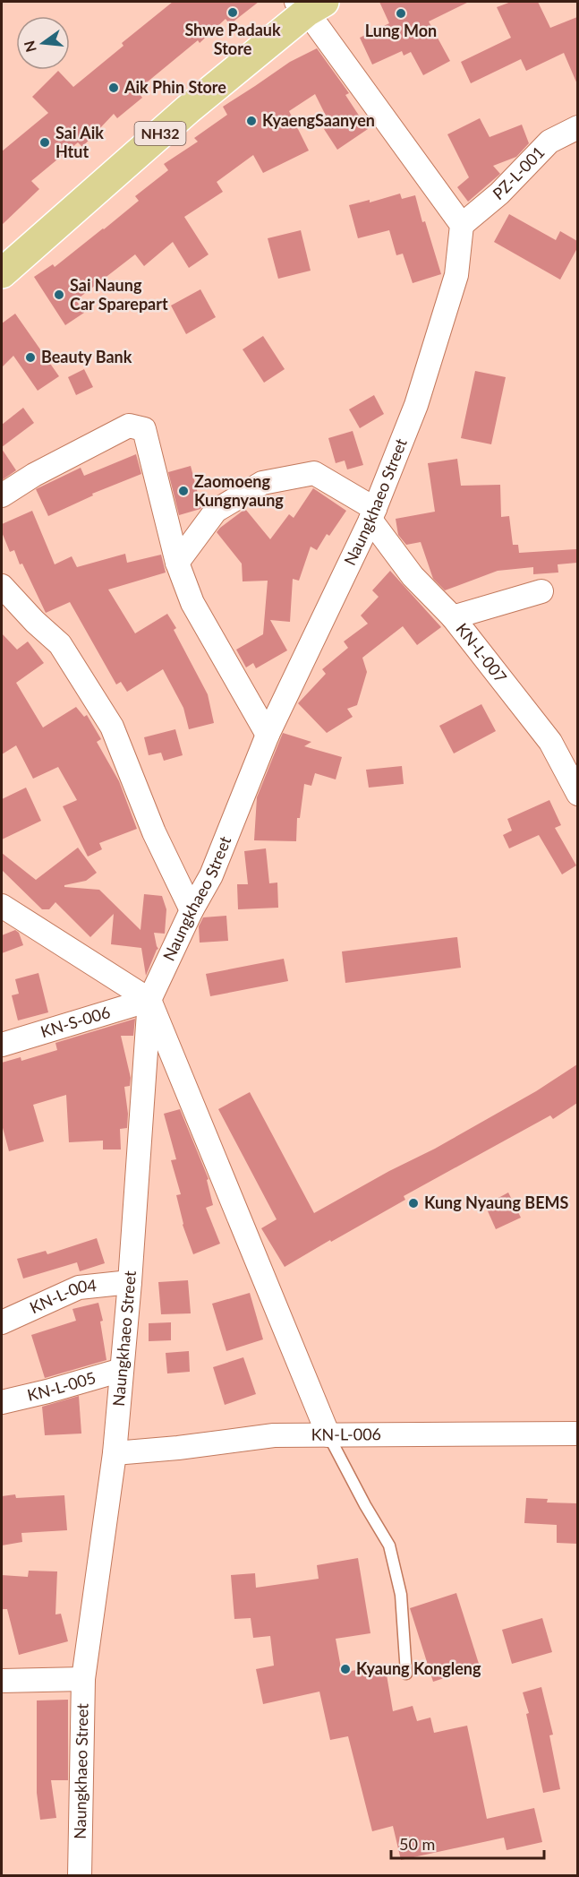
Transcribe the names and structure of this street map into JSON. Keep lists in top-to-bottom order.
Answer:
{
  "streets": {
    "highway": ["NH32"],
    "street": [
      "PZ-L-001",
      "Naungkhaeo Street",
      "KN-L-007",
      "KN-S-006",
      "KN-L-004",
      "KN-L-005",
      "KN-L-006"
    ]
  },
  "crossings": [
    ["PZ-L-001", "Naungkhaeo Street"],
    ["Naungkhaeo Street", "KN-L-007"],
    ["Naungkhaeo Street", "KN-S-006"],
    ["Naungkhaeo Street", "KN-L-004"],
    ["Naungkhaeo Street", "KN-L-005"],
    ["Naungkhaeo Street", "KN-L-006"]
  ],
  "places": [
    "Shwe Padauk Store",
    "Lung Mon",
    "Aik Phin Store",
    "KyaengSaanyen",
    "Sai Aik Htut",
    "Sai Naung Car Sparepart",
    "Beauty Bank",
    "Zaomoeng Kungnyaung",
    "Kung Nyaung BEMS",
    "Kyaung Kongleng"
  ],
  "scale_bar": "50 m",
  "north": "left"
}
